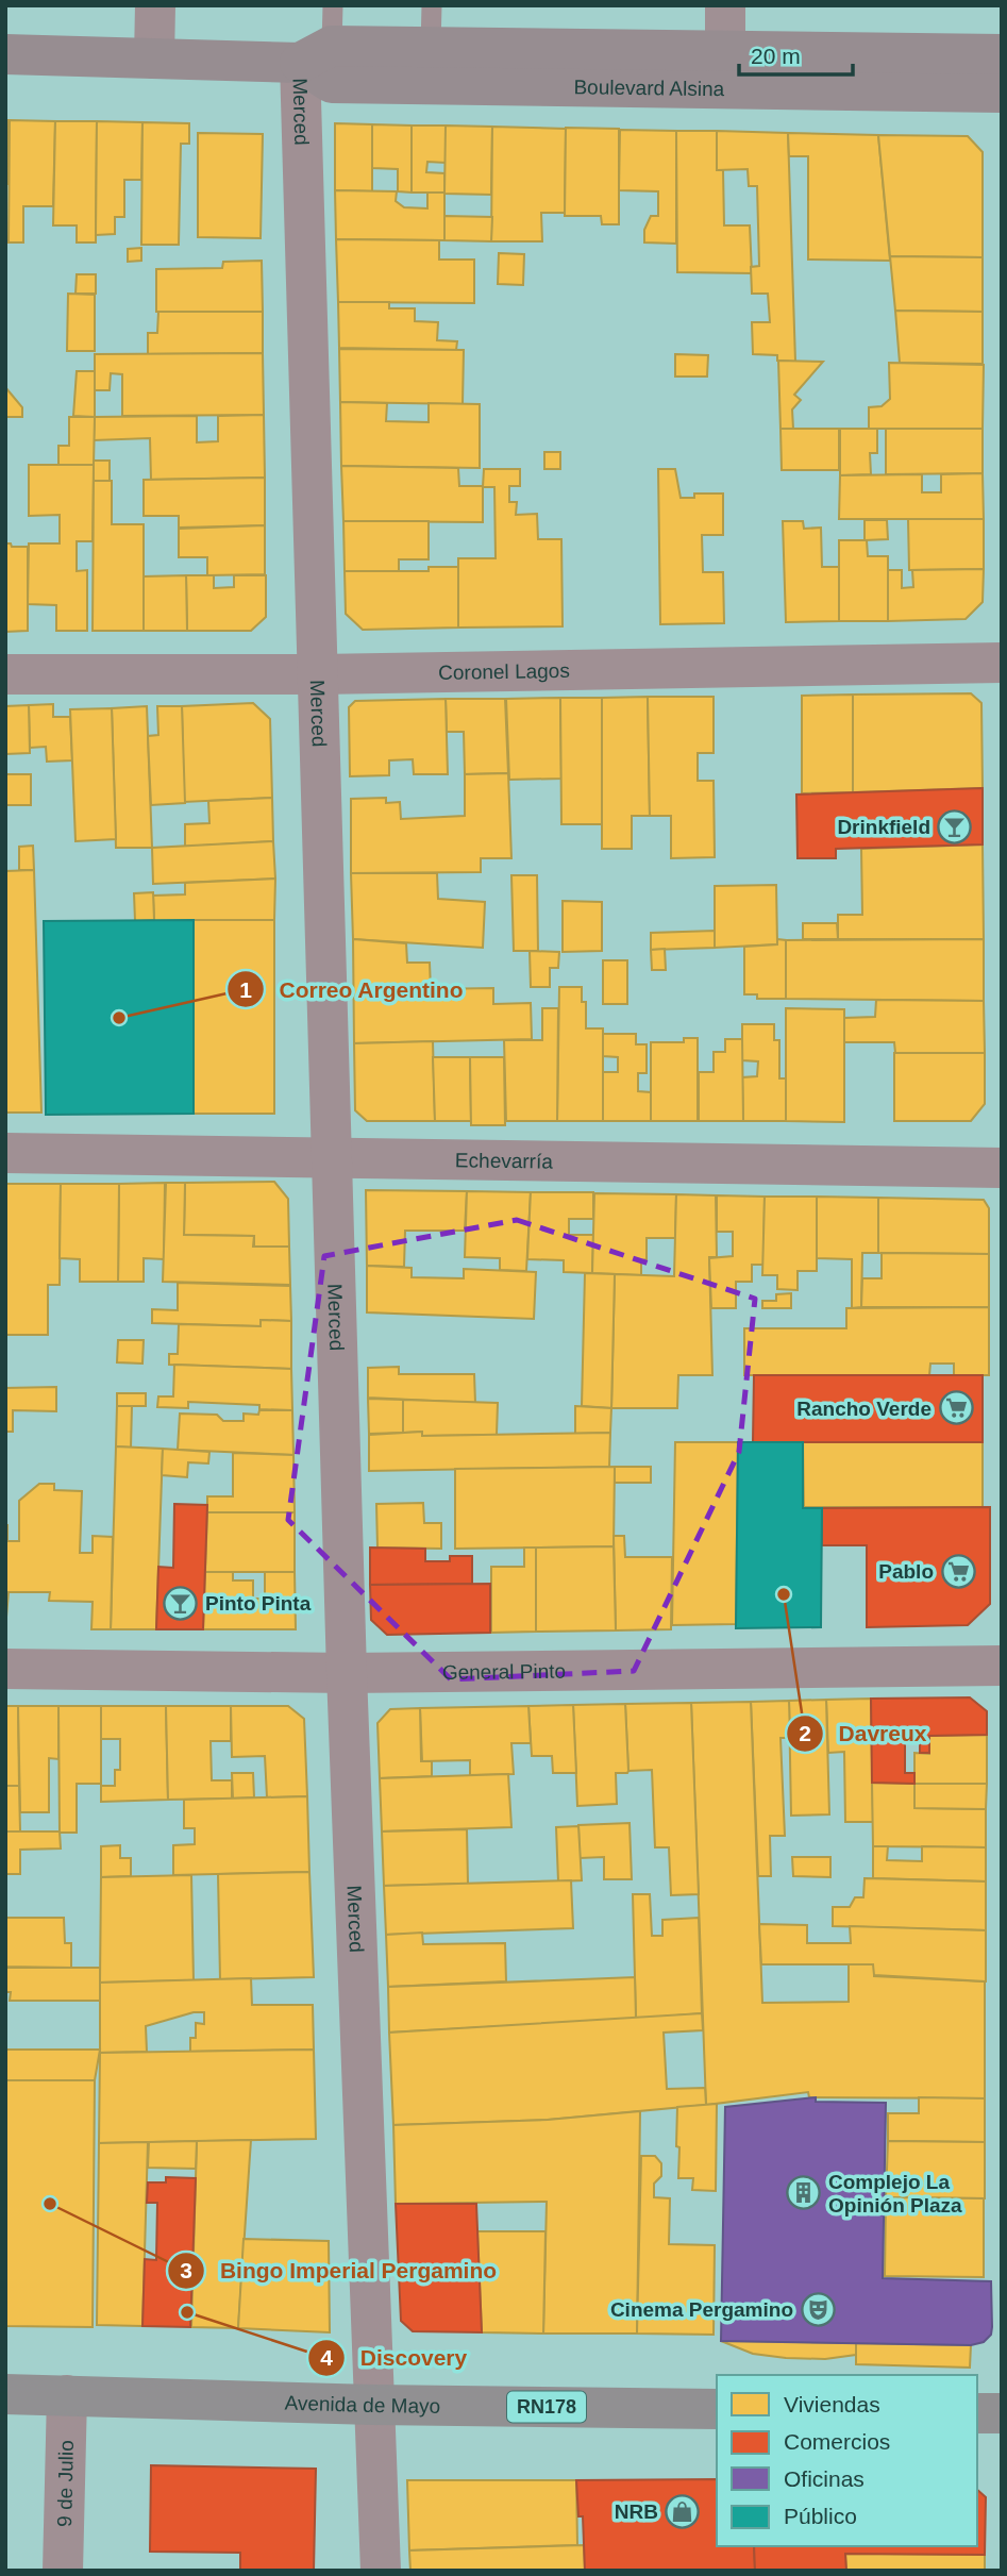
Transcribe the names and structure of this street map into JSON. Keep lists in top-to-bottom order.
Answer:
{
  "streets": {
    "main road": ["Boulevard Alsina", "Avenida de Mayo", "RN178"],
    "street": [
      "Merced",
      "Coronel Lagos",
      "Echevarría",
      "General Pinto",
      "9 de Julio"
    ]
  },
  "crossings": [
    ["Boulevard Alsina", "Merced"],
    ["Merced", "Coronel Lagos"],
    ["Merced", "Echevarría"],
    ["Merced", "General Pinto"],
    ["Merced", "Avenida de Mayo"],
    ["Avenida de Mayo", "9 de Julio"]
  ],
  "places": {
    "bar": ["Drinkfield", "Pinto Pinta"],
    "other": [
      "Correo Argentino",
      "Davreux",
      "Bingo Imperial Pergamino",
      "Discovery"
    ],
    "supermarket": ["Rancho Verde", "Pablo"],
    "building": ["Complejo La Opinión Plaza"],
    "theatre": ["Cinema Pergamino"],
    "shop": ["NRB"]
  },
  "legend": [
    "Viviendas",
    "Comercios",
    "Oficinas",
    "Público"
  ],
  "scale_bar": "20 m"
}
